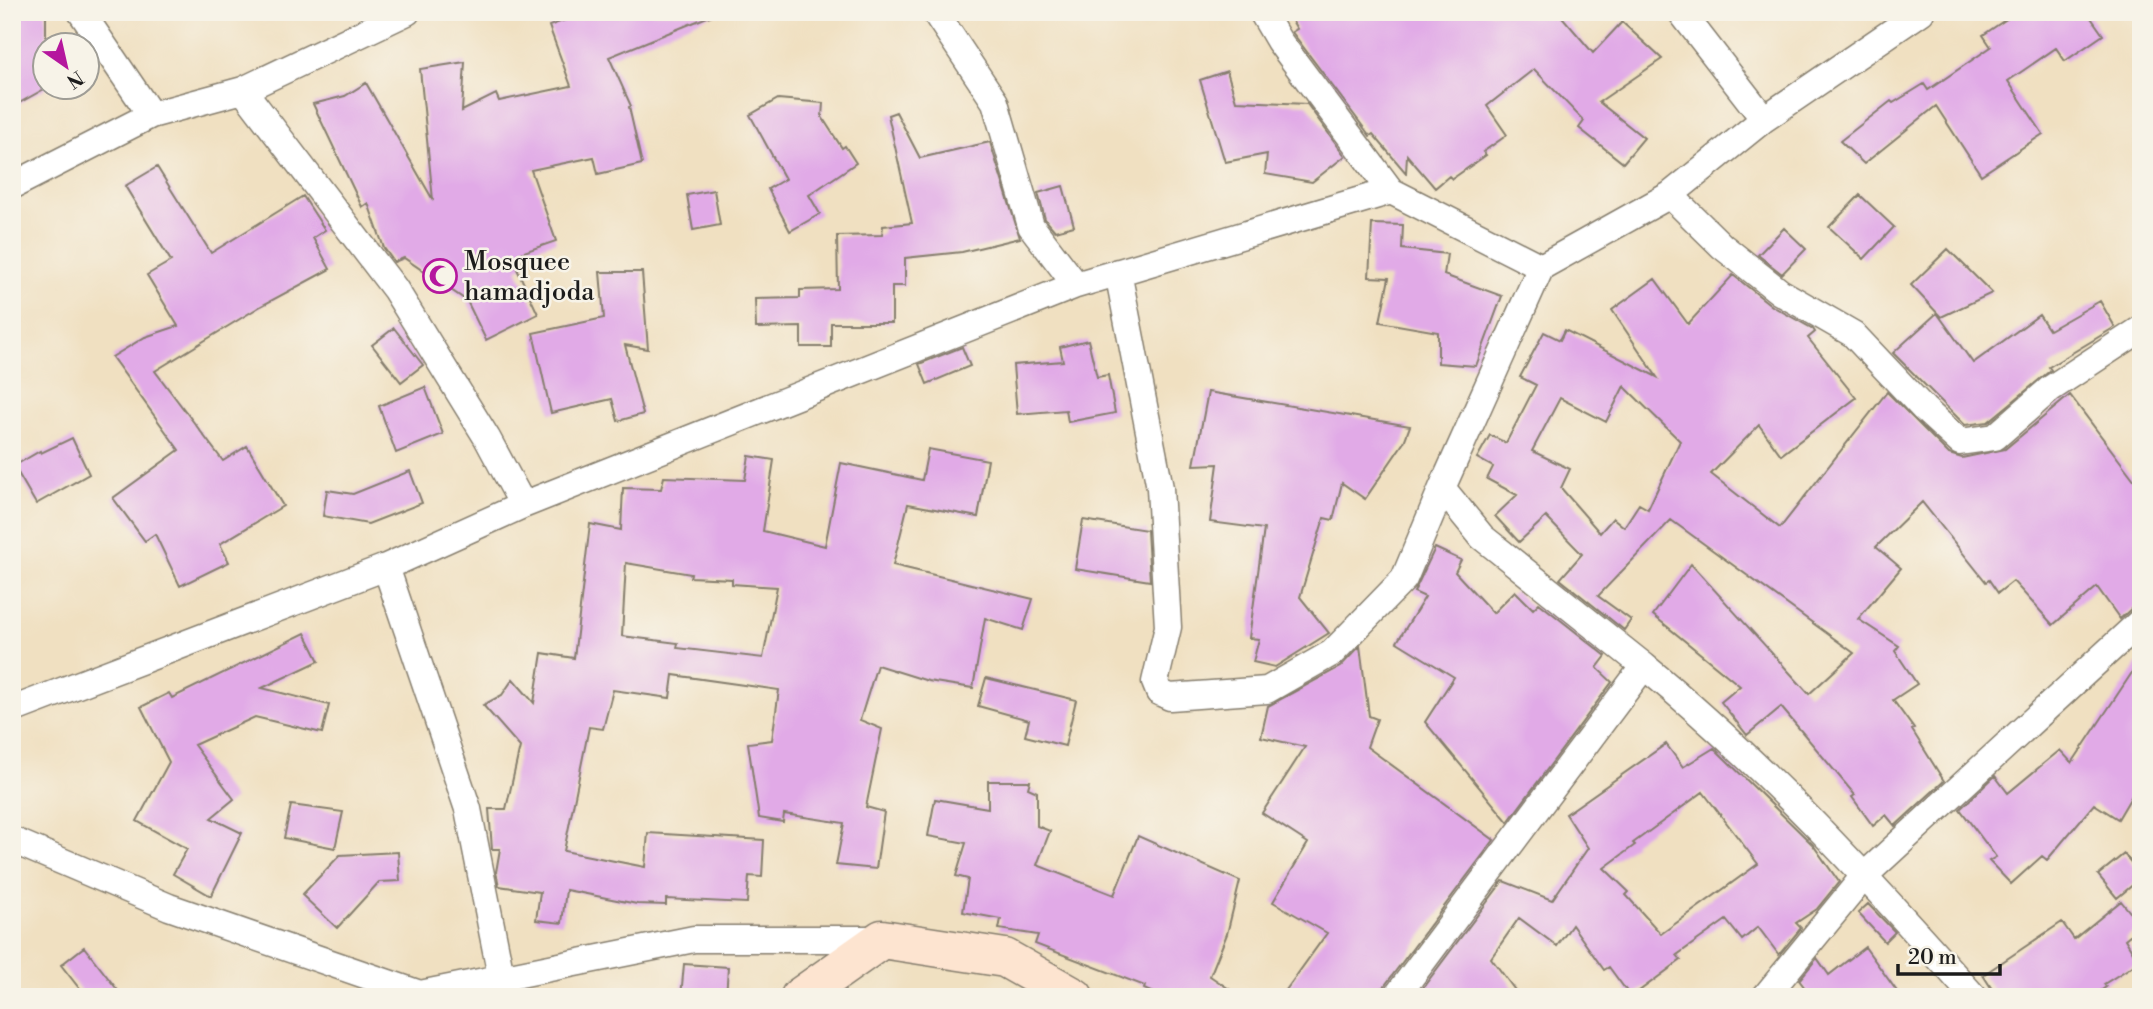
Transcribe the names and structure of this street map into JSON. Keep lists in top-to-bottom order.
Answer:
{
  "places": {
    "mosque": ["Mosquee hamadjoda"]
  },
  "scale_bar": "20 m",
  "north": "bottom right"
}
